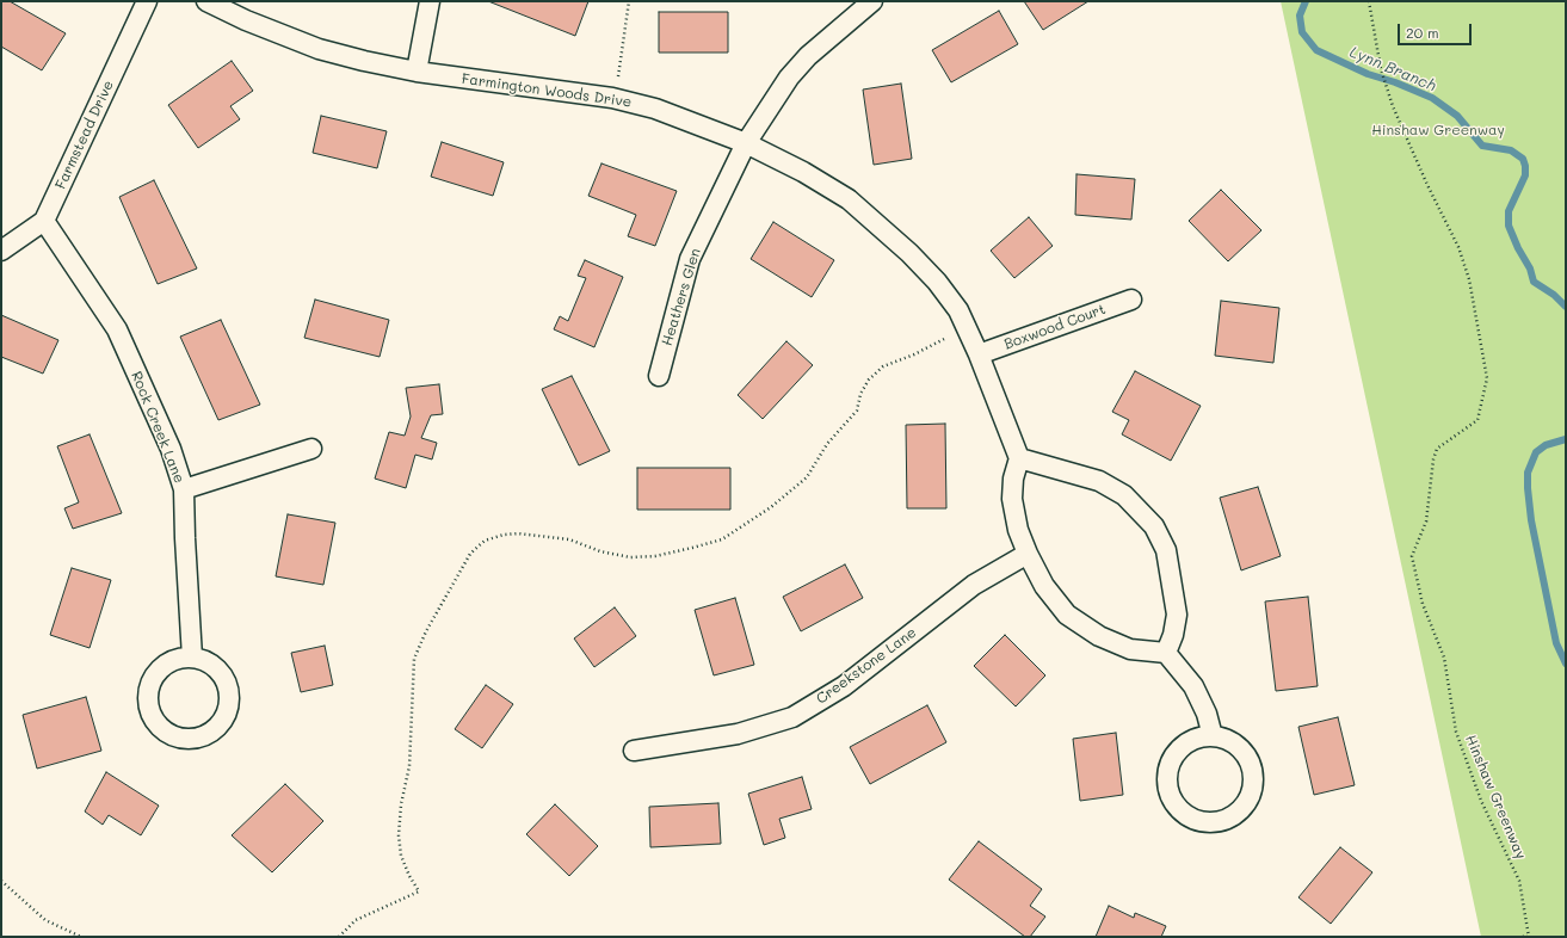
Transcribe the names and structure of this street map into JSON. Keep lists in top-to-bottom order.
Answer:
{
  "streets": {
    "street": [
      "Farmington Woods Drive",
      "Farmstead Drive",
      "Heathers Glen",
      "Boxwood Court",
      "Rock Creek Lane",
      "Creekstone Lane"
    ],
    "path": ["Hinshaw Greenway"]
  },
  "crossings": [
    ["Farmington Woods Drive", "Heathers Glen"],
    ["Farmington Woods Drive", "Boxwood Court"],
    ["Farmstead Drive", "Rock Creek Lane"]
  ],
  "water": ["Lynn Branch"],
  "parks": ["Hinshaw Greenway"],
  "scale_bar": "20 m"
}
